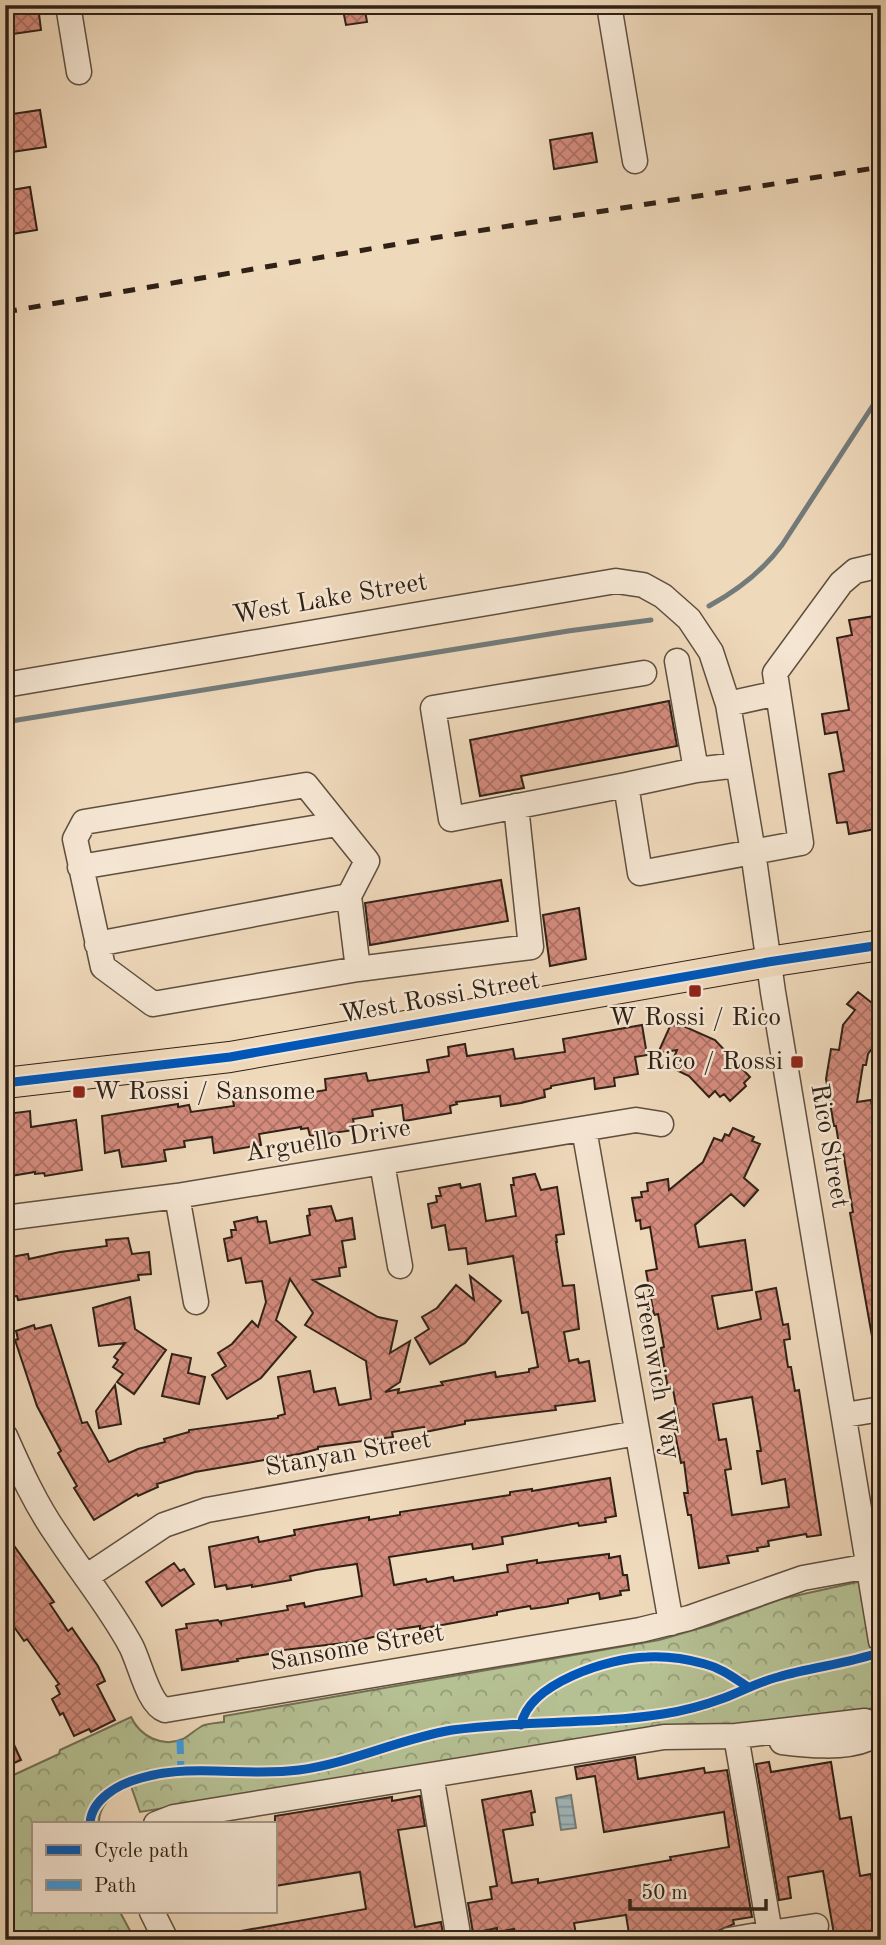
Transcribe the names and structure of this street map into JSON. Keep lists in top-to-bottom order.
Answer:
{
  "streets": {
    "main road": ["West Rossi Street"],
    "street": [
      "West Lake Street",
      "Arguello Drive",
      "Rico Street",
      "Greenwich Way",
      "Stanyan Street",
      "Sansome Street"
    ]
  },
  "crossings": [
    ["West Lake Street", "Rico Street"],
    ["West Rossi Street", "Rico Street"],
    ["Arguello Drive", "Greenwich Way"],
    ["Rico Street", "Sansome Street"],
    ["Greenwich Way", "Stanyan Street"],
    ["Greenwich Way", "Sansome Street"],
    ["Stanyan Street", "Sansome Street"]
  ],
  "places": {
    "transit": ["W Rossi / Rico", "Rico / Rossi", "W Rossi / Sansome"]
  },
  "legend": ["Cycle path", "Path"],
  "scale_bar": "50 m"
}
